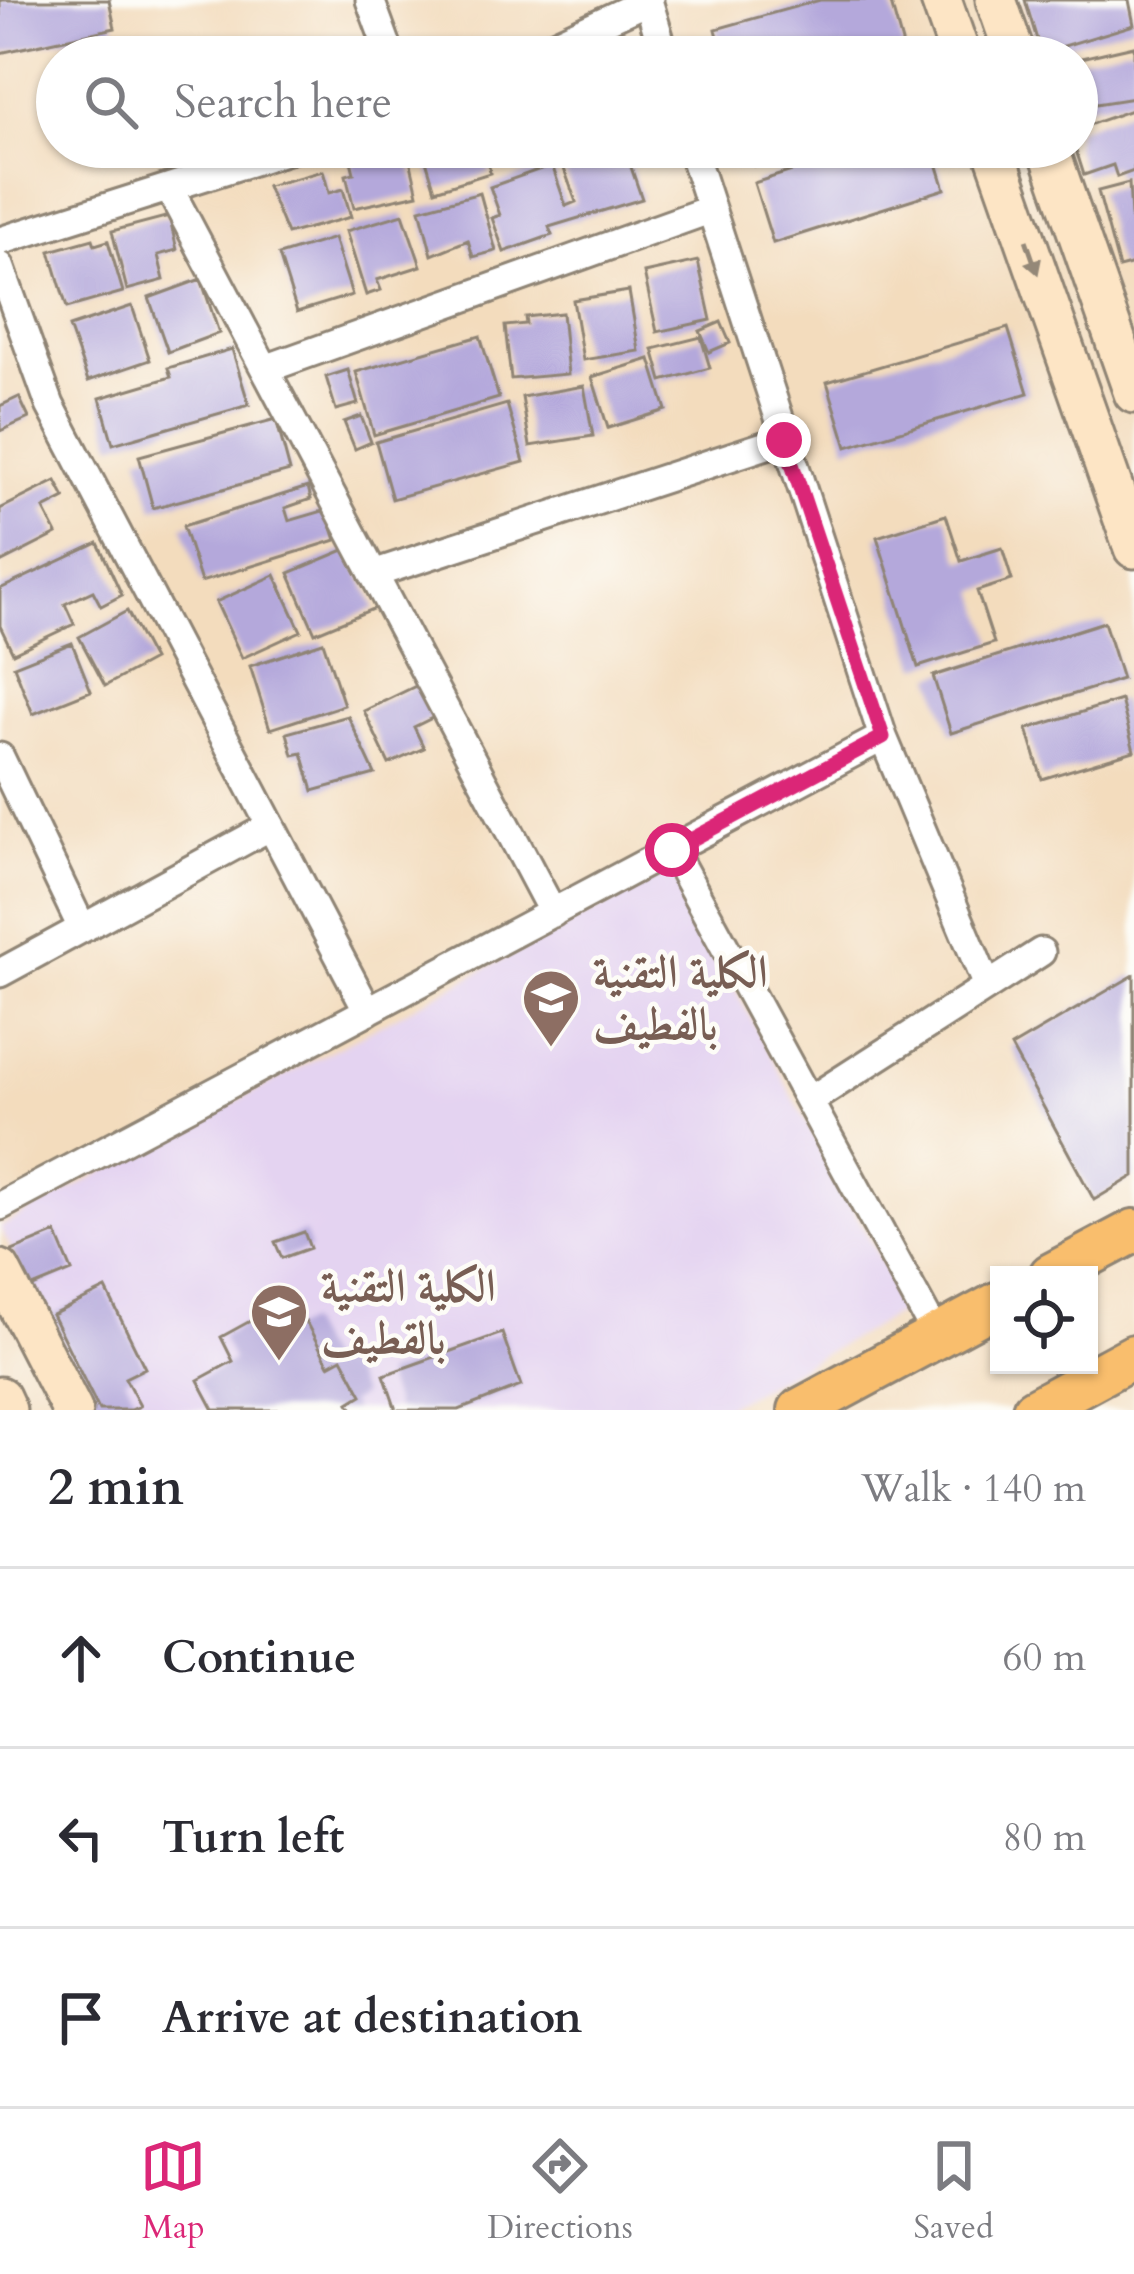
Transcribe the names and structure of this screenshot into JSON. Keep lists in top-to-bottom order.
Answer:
{
  "places": {
    "school or university": ["الكلية التقنية بالفطيف", "الكلية التقنية بالقطيف"]
  },
  "page": {
    "search": "Search here",
    "heading": ["2 min", "Walk · 140 m"],
    "list": [
      ["Continue", "60 m"],
      ["Turn left", "80 m"],
      "Arrive at destination"
    ],
    "nav": ["Map", "Directions", "Saved"]
  }
}
